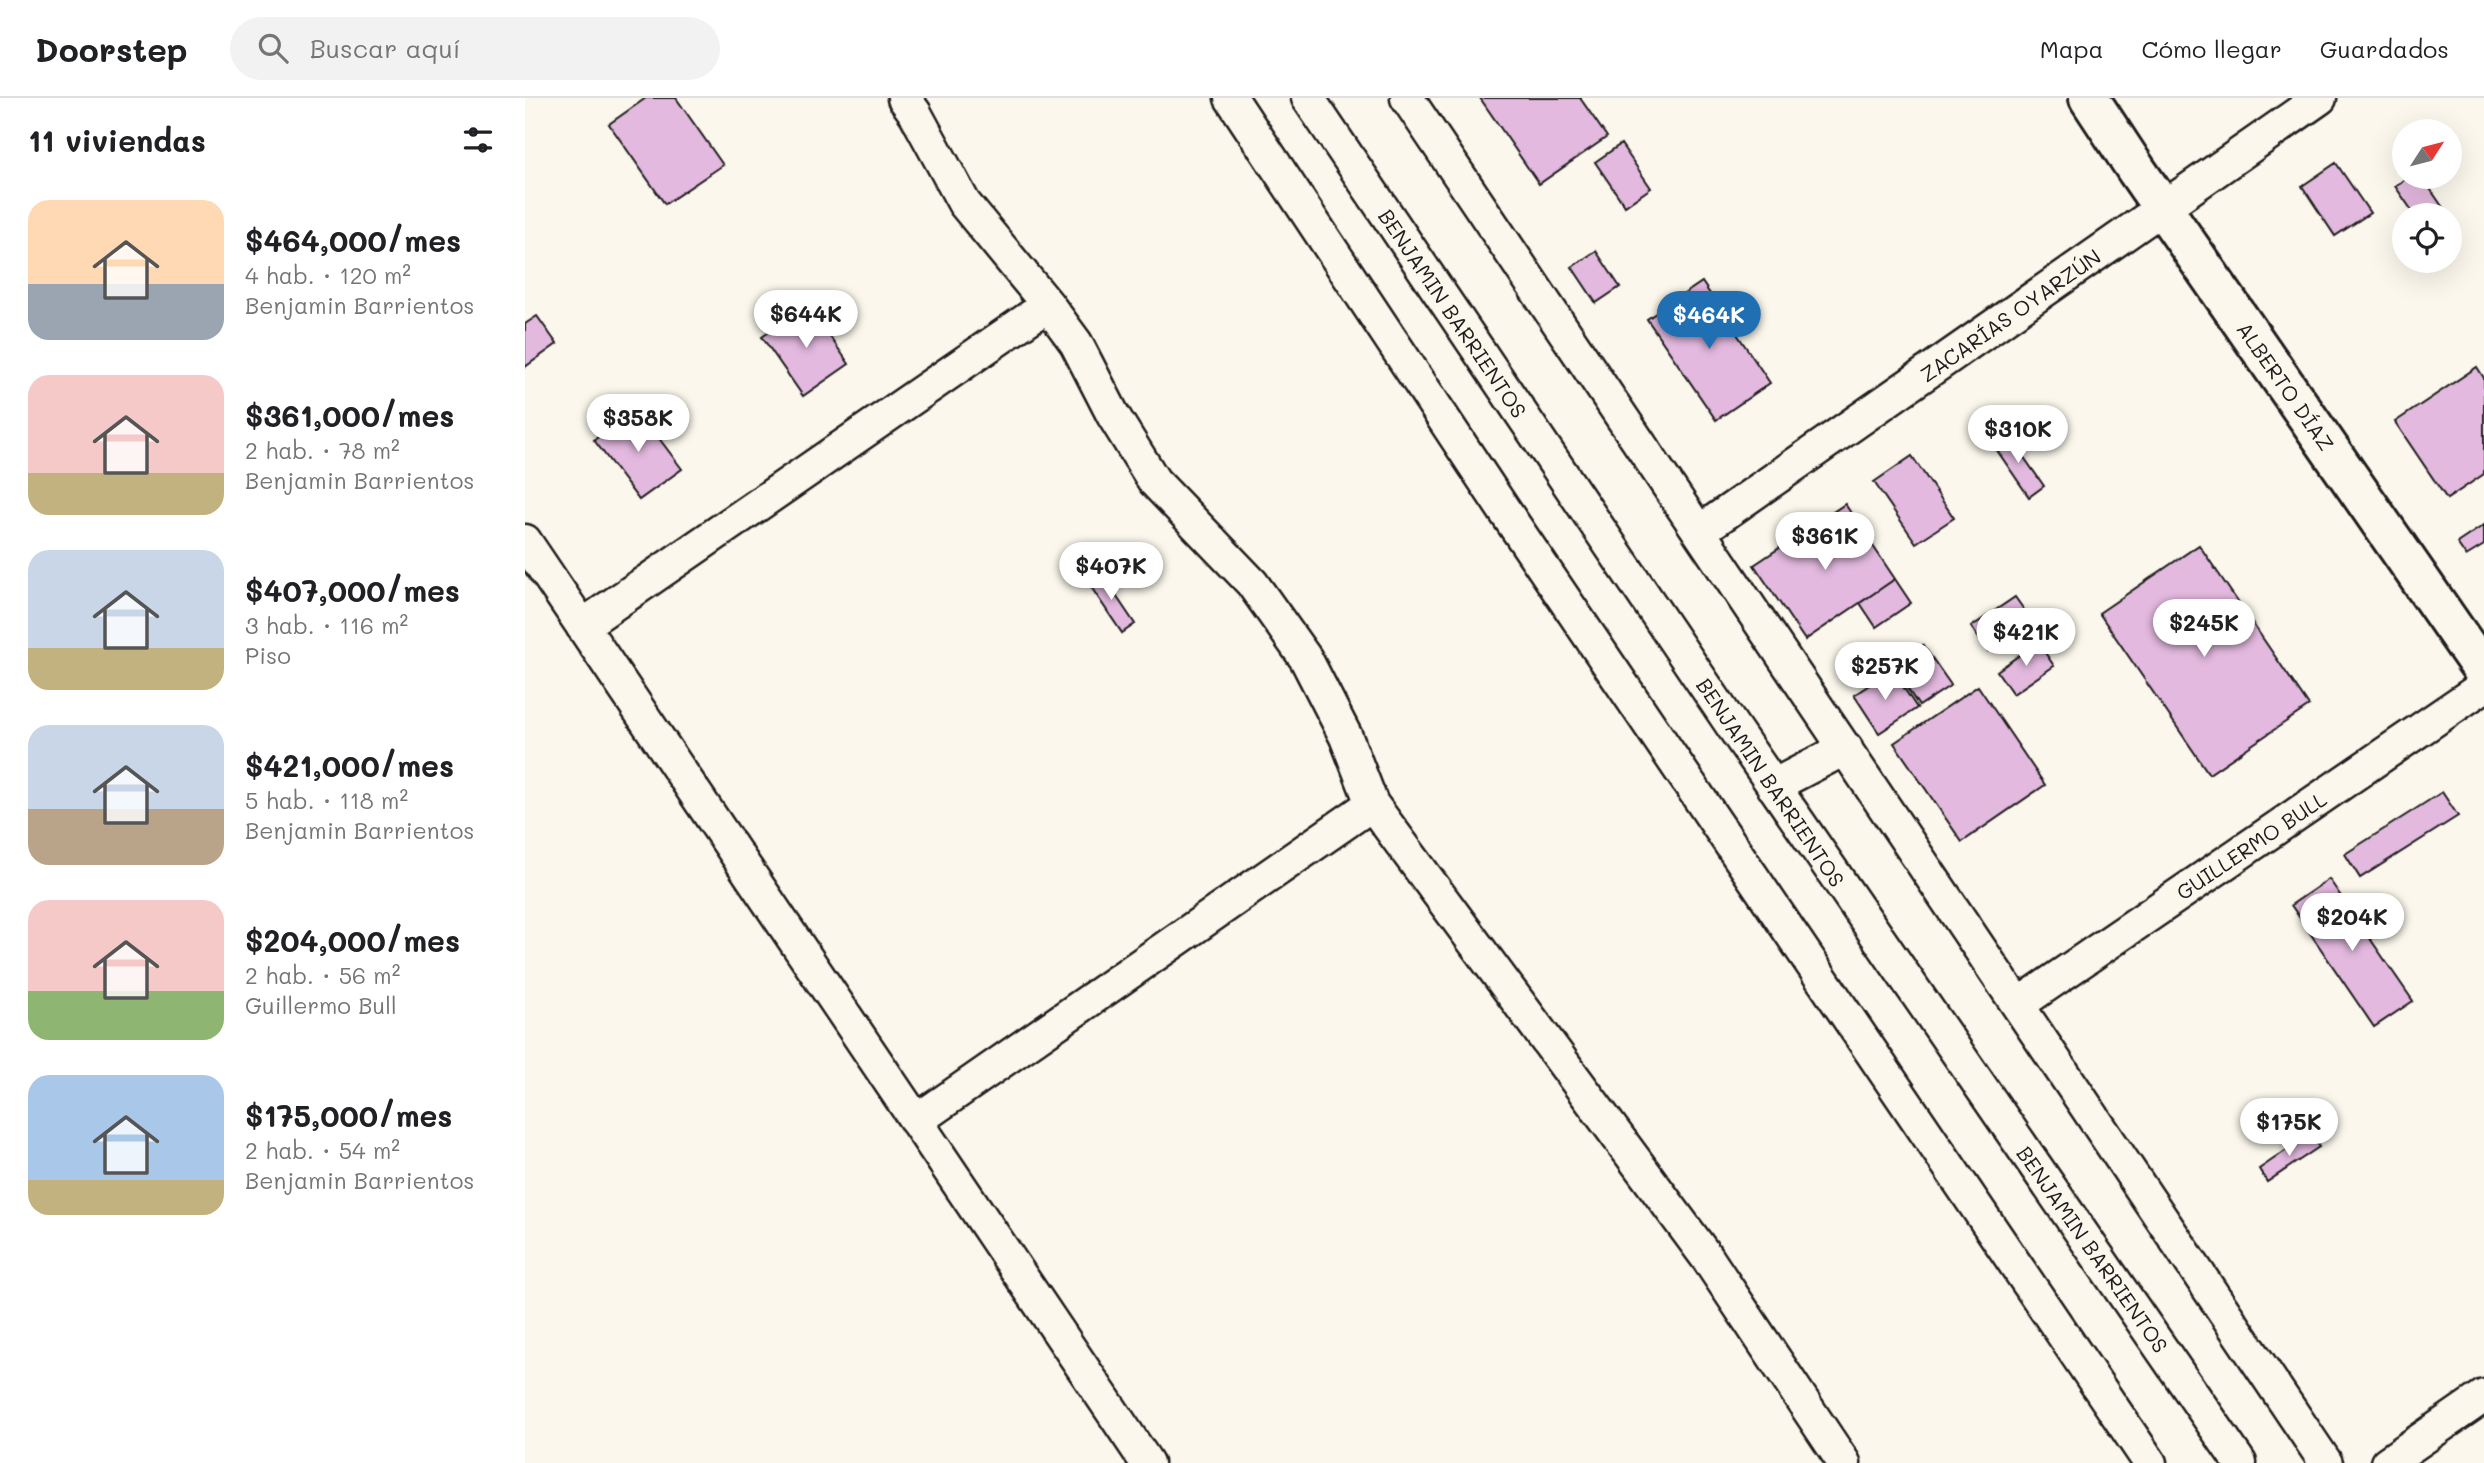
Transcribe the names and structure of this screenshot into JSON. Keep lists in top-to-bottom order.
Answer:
{
  "streets": {
    "street": [
      "BENJAMIN BARRIENTOS",
      "ZACARÍAS OYARZÚN",
      "ALBERTO DÍAZ",
      "GUILLERMO BULL"
    ]
  },
  "crossings": [
    ["ZACARÍAS OYARZÚN", "ALBERTO DÍAZ"]
  ],
  "north": "top right",
  "page": {
    "header": "Doorstep",
    "search": "Buscar aquí",
    "nav": ["Mapa", "Cómo llegar", "Guardados"],
    "heading": "11 viviendas",
    "list": [
      {
        "name": "$464,000/mes",
        "note": "4 hab. · 120 m² · Benjamin Barrientos"
      },
      {
        "name": "$361,000/mes",
        "note": "2 hab. · 78 m² · Benjamin Barrientos"
      },
      {
        "name": "$407,000/mes",
        "note": "3 hab. · 116 m² · Piso"
      },
      {
        "name": "$421,000/mes",
        "note": "5 hab. · 118 m² · Benjamin Barrientos"
      },
      {
        "name": "$204,000/mes",
        "note": "2 hab. · 56 m² · Guillermo Bull"
      },
      {
        "name": "$175,000/mes",
        "note": "2 hab. · 54 m² · Benjamin Barrientos"
      }
    ],
    "price": [
      "$644K",
      "$464K",
      "$358K",
      "$310K",
      "$361K",
      "$407K",
      "$245K",
      "$421K",
      "$257K",
      "$204K",
      "$175K"
    ]
  }
}
